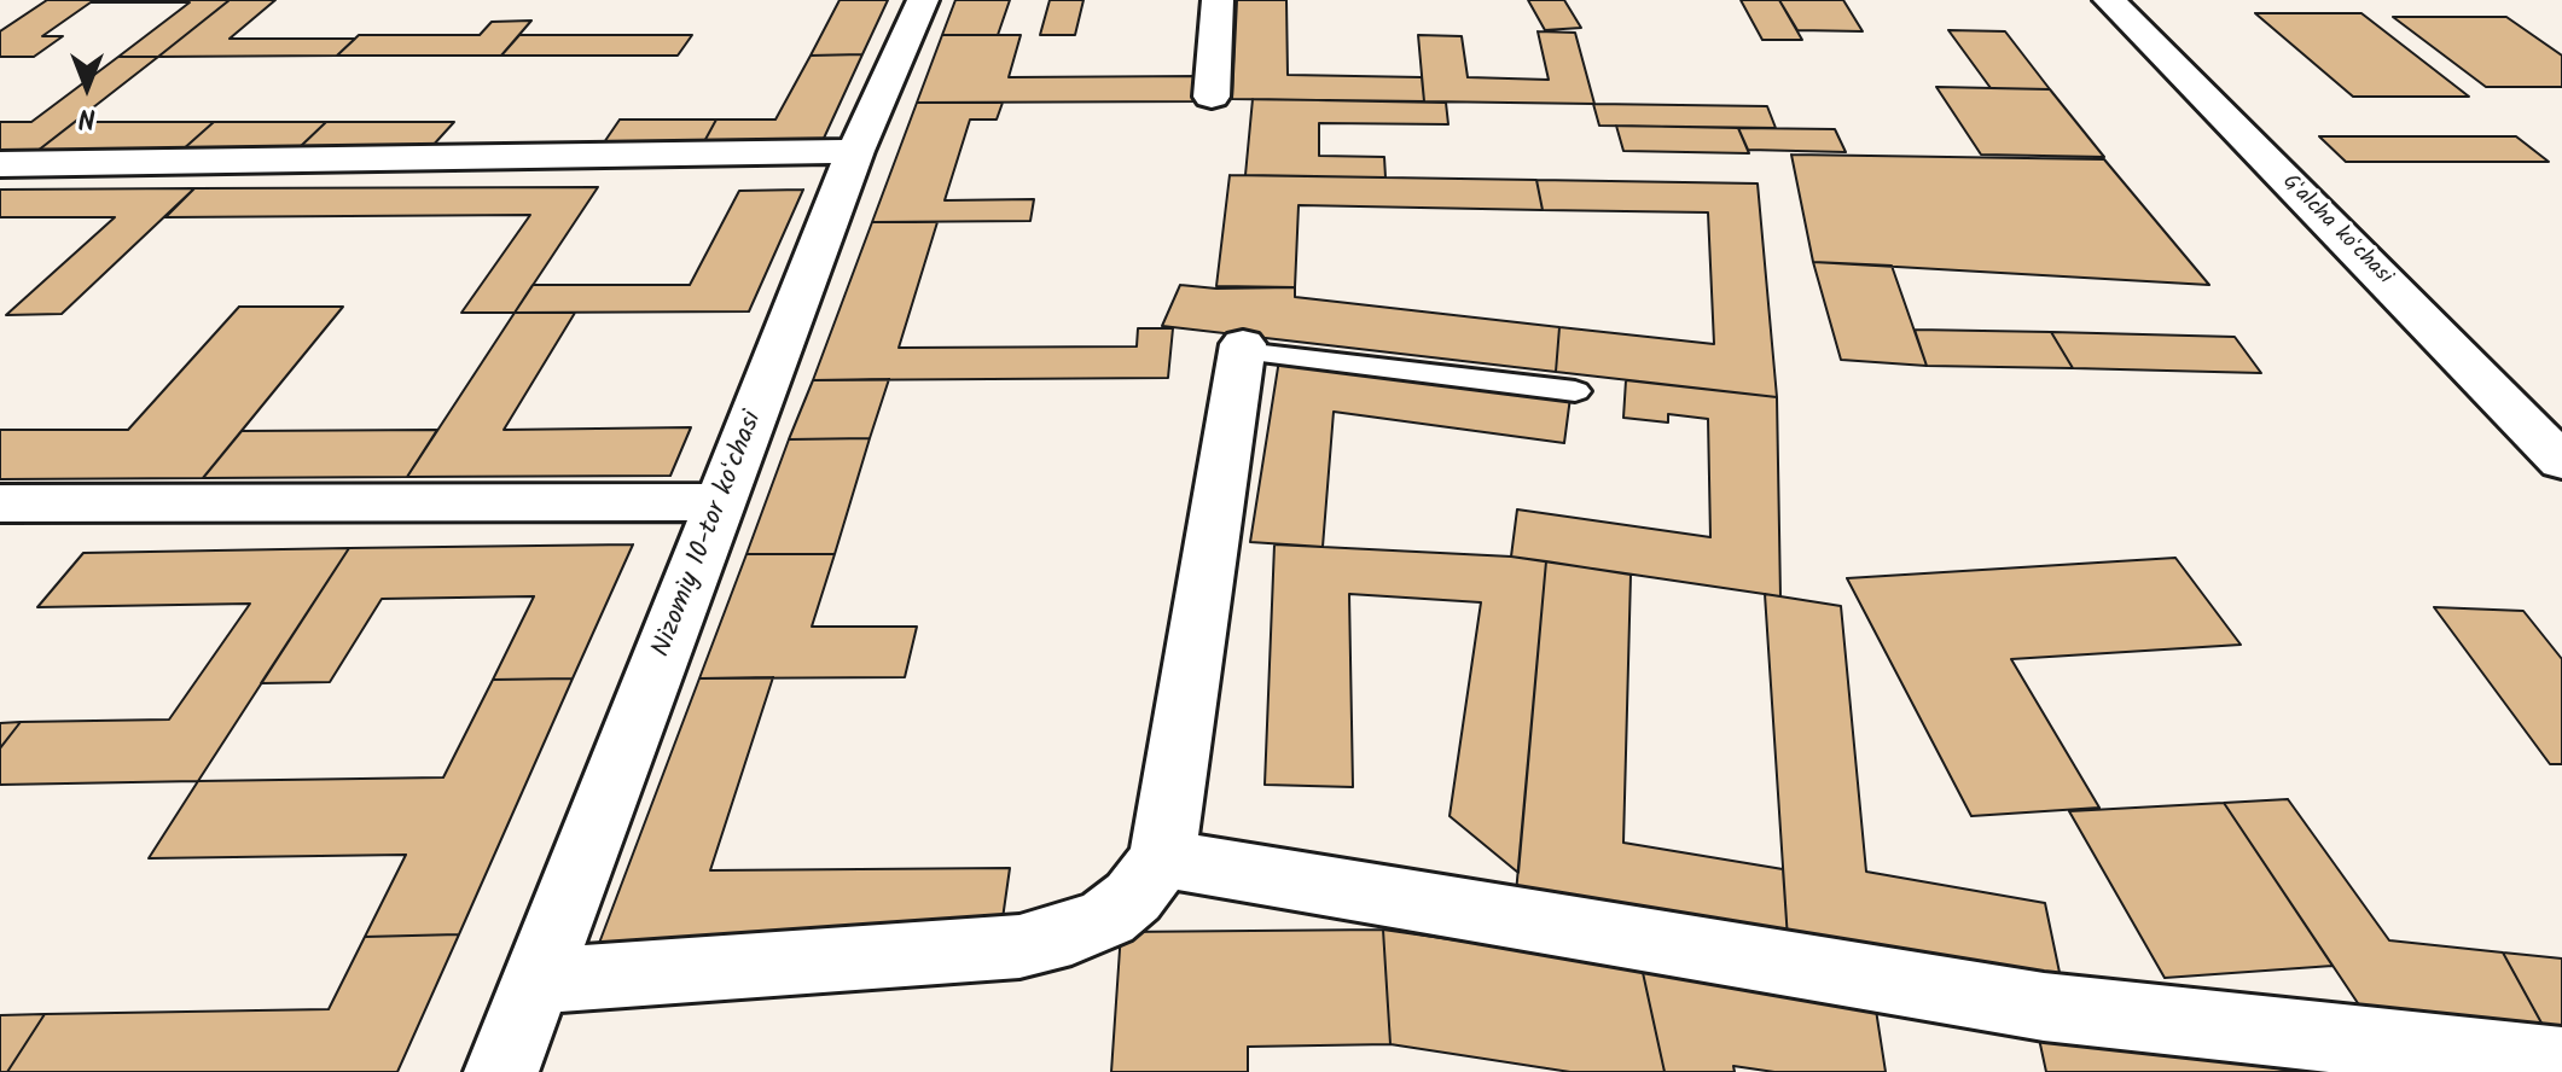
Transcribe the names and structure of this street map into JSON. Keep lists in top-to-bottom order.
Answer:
{
  "streets": {
    "street": ["Gʻalcha koʻchasi", "Nizomiy 10-tor koʻchasi"]
  },
  "north": "bottom"
}
